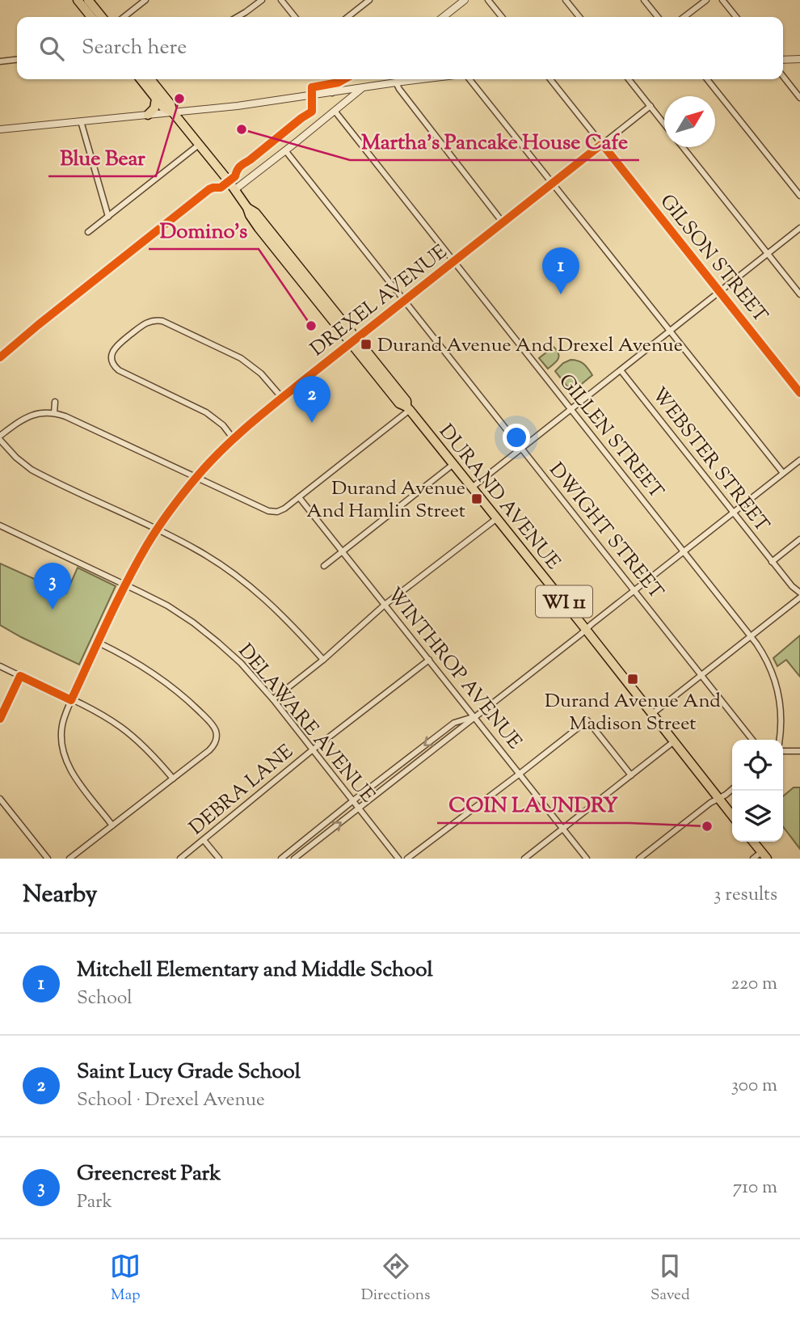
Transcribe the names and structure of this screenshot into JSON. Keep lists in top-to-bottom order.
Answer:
{
  "streets": {
    "main road": ["DURAND AVENUE", "WI 11"],
    "street": [
      "GILSON STREET",
      "DREXEL AVENUE",
      "GILLEN STREET",
      "WEBSTER STREET",
      "DWIGHT STREET",
      "WINTHROP AVENUE",
      "DELAWARE AVENUE",
      "DEBRA LANE"
    ]
  },
  "crossings": [
    ["GILSON STREET", "DREXEL AVENUE"],
    ["DREXEL AVENUE", "GILLEN STREET"],
    ["DREXEL AVENUE", "DURAND AVENUE"],
    ["DREXEL AVENUE", "DWIGHT STREET"],
    ["DREXEL AVENUE", "DELAWARE AVENUE"],
    ["WINTHROP AVENUE", "DEBRA LANE"],
    ["DELAWARE AVENUE", "DEBRA LANE"]
  ],
  "places": {
    "other": [
      "Blue Bear",
      "Martha's Pancake House Cafe",
      "Domino's",
      "COIN LAUNDRY"
    ],
    "transit": ["Durand Avenue And Drexel Avenue", "Durand Avenue And Hamlin Street", "Durand Avenue And Madison Street"]
  },
  "north": "top right",
  "page": {
    "search": "Search here",
    "pins": ["1", "2", "3"],
    "heading": ["Nearby", "3 results"],
    "list": [
      {
        "mark": "1",
        "name": "Mitchell Elementary and Middle School",
        "note": "School",
        "value": "220 m"
      },
      {
        "mark": "2",
        "name": "Saint Lucy Grade School",
        "note": "School · Drexel Avenue",
        "value": "300 m"
      },
      {
        "mark": "3",
        "name": "Greencrest Park",
        "note": "Park",
        "value": "710 m"
      }
    ],
    "nav": ["Map", "Directions", "Saved"]
  }
}
